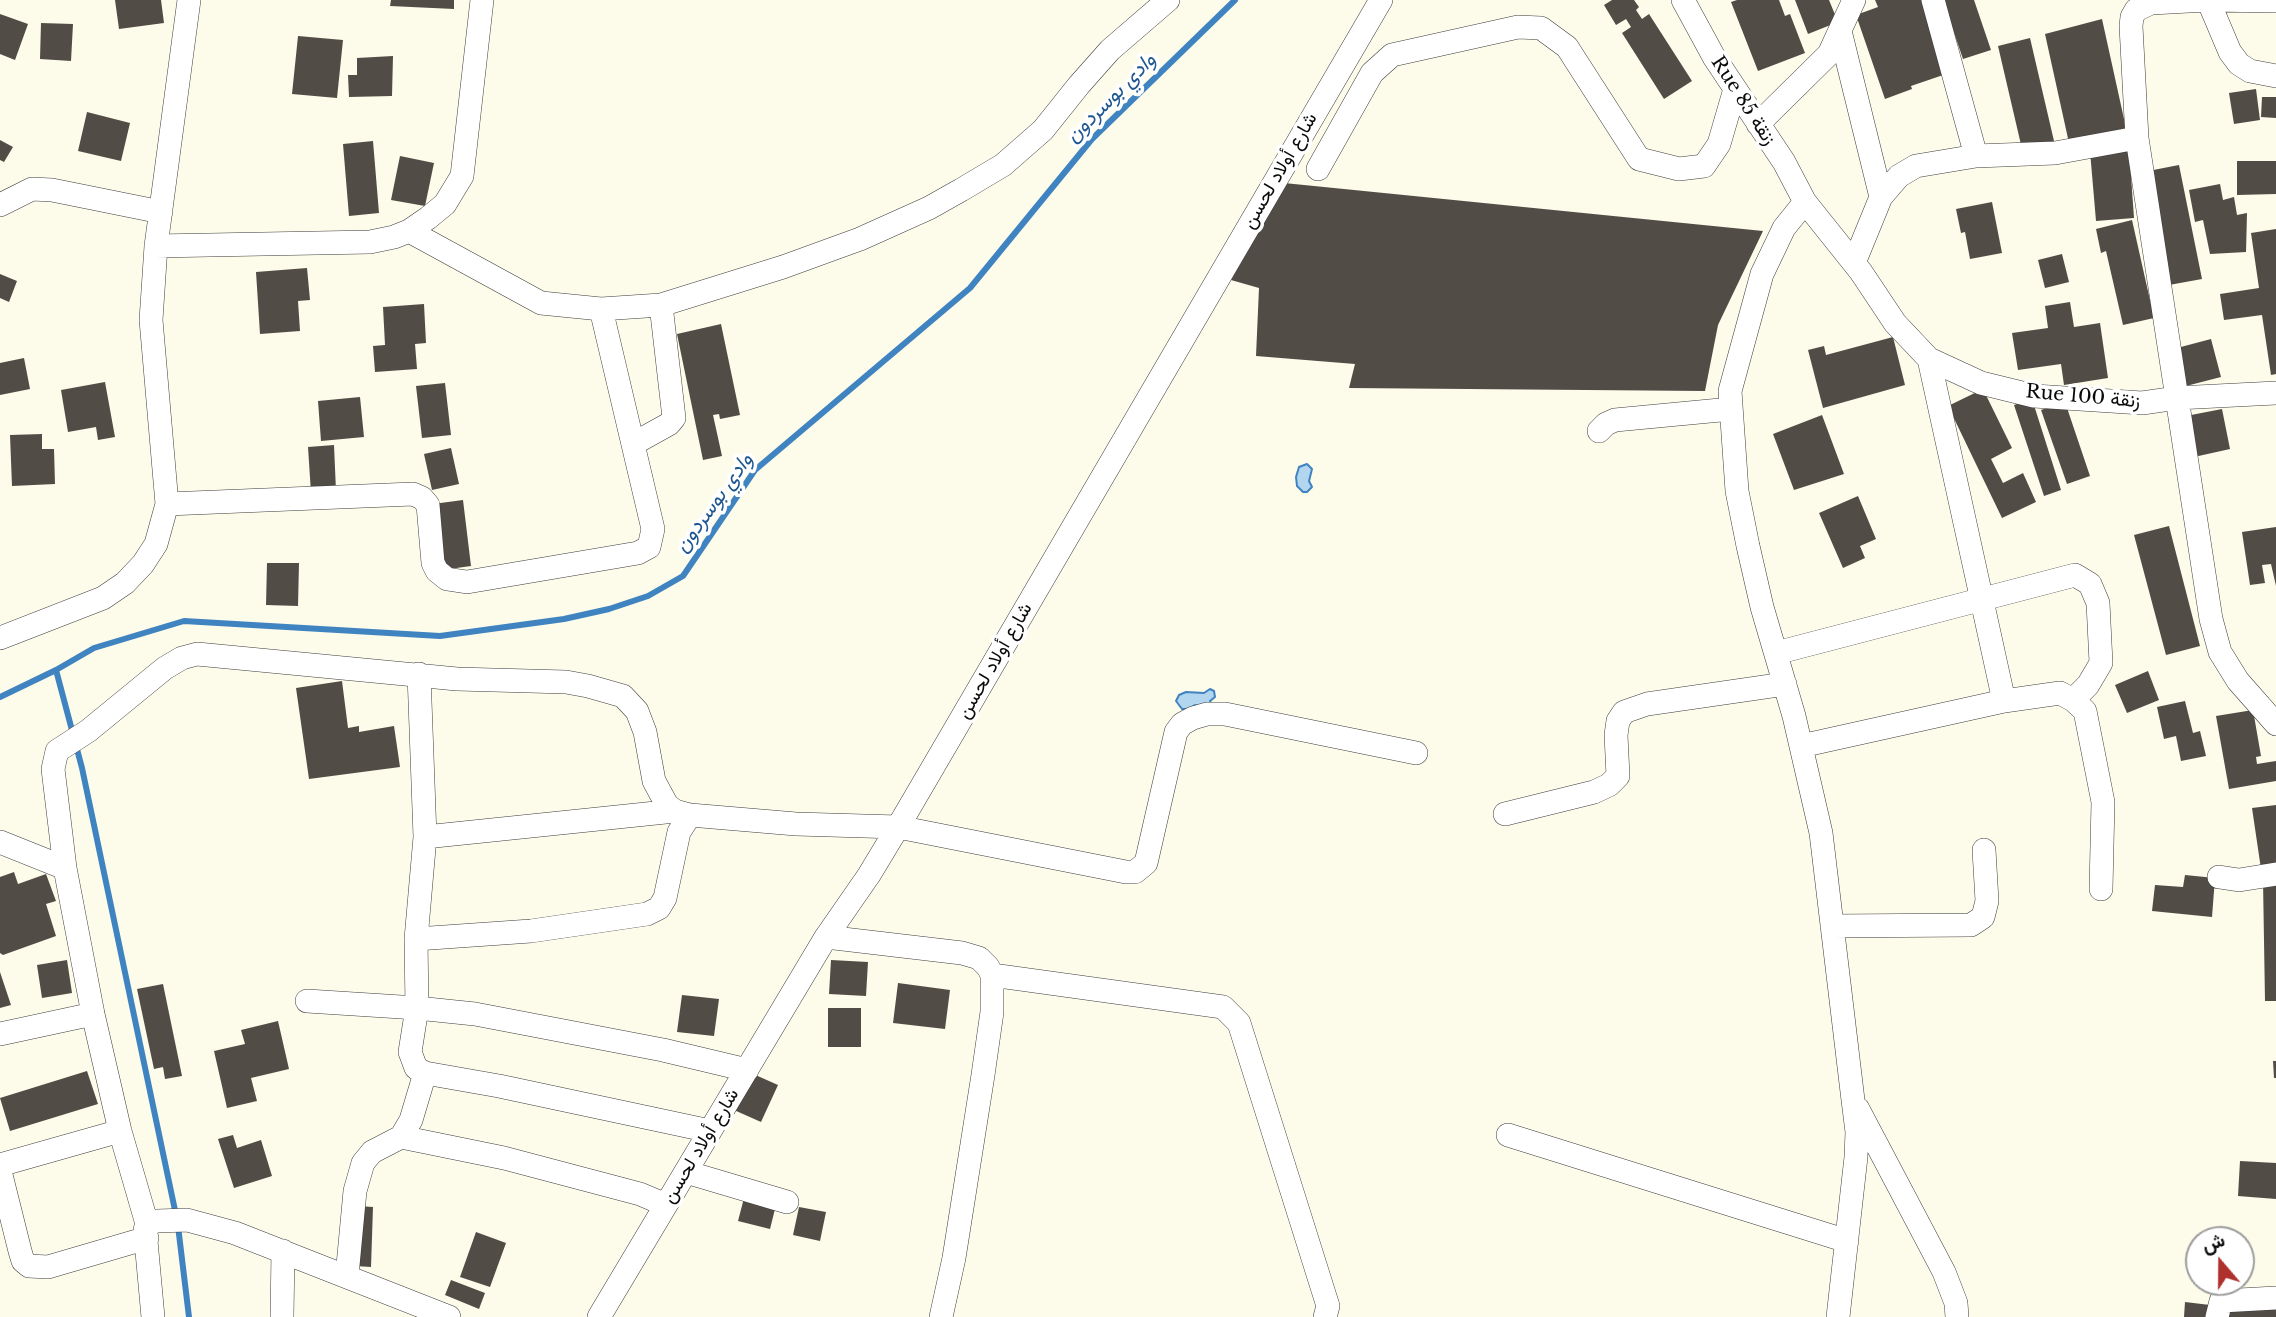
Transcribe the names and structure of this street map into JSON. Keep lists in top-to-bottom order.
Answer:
{
  "streets": {
    "street": ["Rue 85 زنقة", "شارع أولاد لحسن", "Rue 100 زنقة"]
  },
  "crossings": [
    ["Rue 85 زنقة", "Rue 100 زنقة"]
  ],
  "water": ["وادي بوسردون"],
  "north": "top"
}
